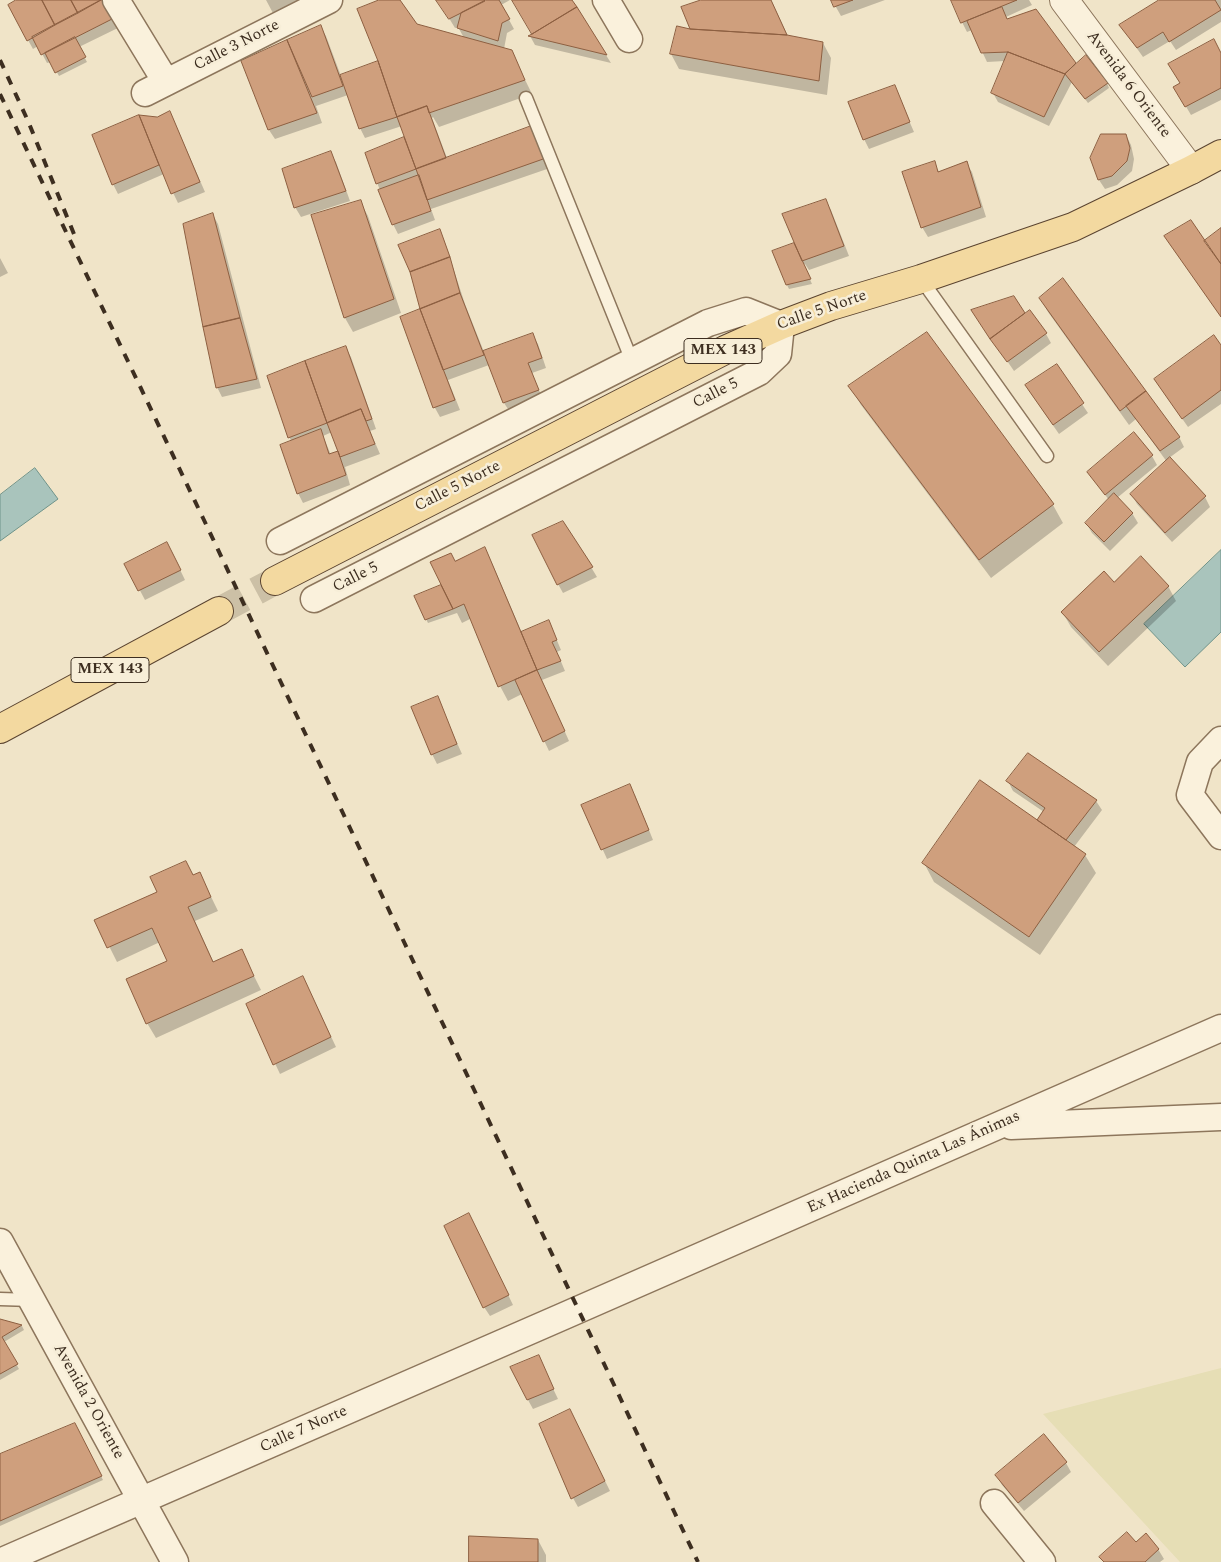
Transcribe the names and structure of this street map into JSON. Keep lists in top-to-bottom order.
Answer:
{
  "streets": {
    "main road": ["Calle 5 Norte", "MEX 143"],
    "street": [
      "Calle 3 Norte",
      "Avenida 6 Oriente",
      "Calle 5",
      "Ex Hacienda Quinta Las Ánimas",
      "Avenida 2 Oriente",
      "Calle 7 Norte"
    ]
  },
  "crossings": [
    ["Avenida 6 Oriente", "Calle 5 Norte"],
    ["Calle 5 Norte", "Calle 5"],
    ["Ex Hacienda Quinta Las Ánimas", "Calle 7 Norte"],
    ["Avenida 2 Oriente", "Calle 7 Norte"]
  ]
}
